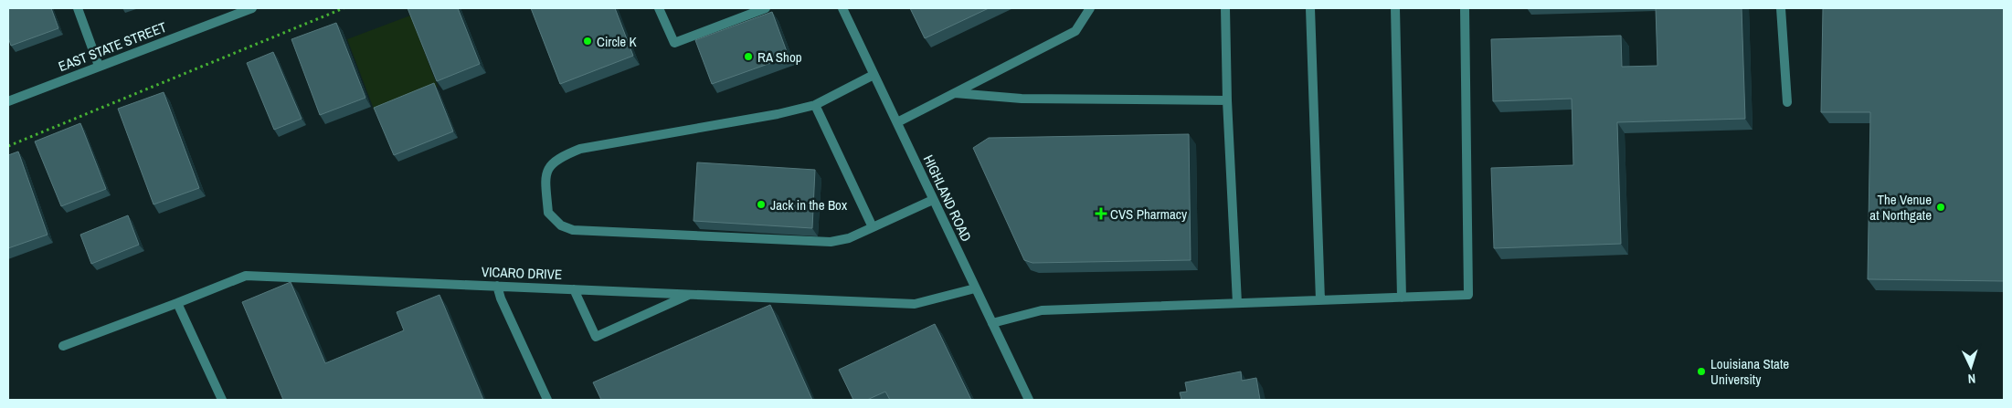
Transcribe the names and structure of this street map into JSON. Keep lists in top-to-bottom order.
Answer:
{
  "streets": {
    "street": ["EAST STATE STREET", "HIGHLAND ROAD", "VICARO DRIVE"]
  },
  "crossings": [
    ["HIGHLAND ROAD", "VICARO DRIVE"]
  ],
  "places": {
    "other": [
      "Circle K",
      "RA Shop",
      "Jack in the Box",
      "The Venue at Northgate",
      "Louisiana State University"
    ],
    "health": ["CVS Pharmacy"]
  },
  "north": "bottom"
}
